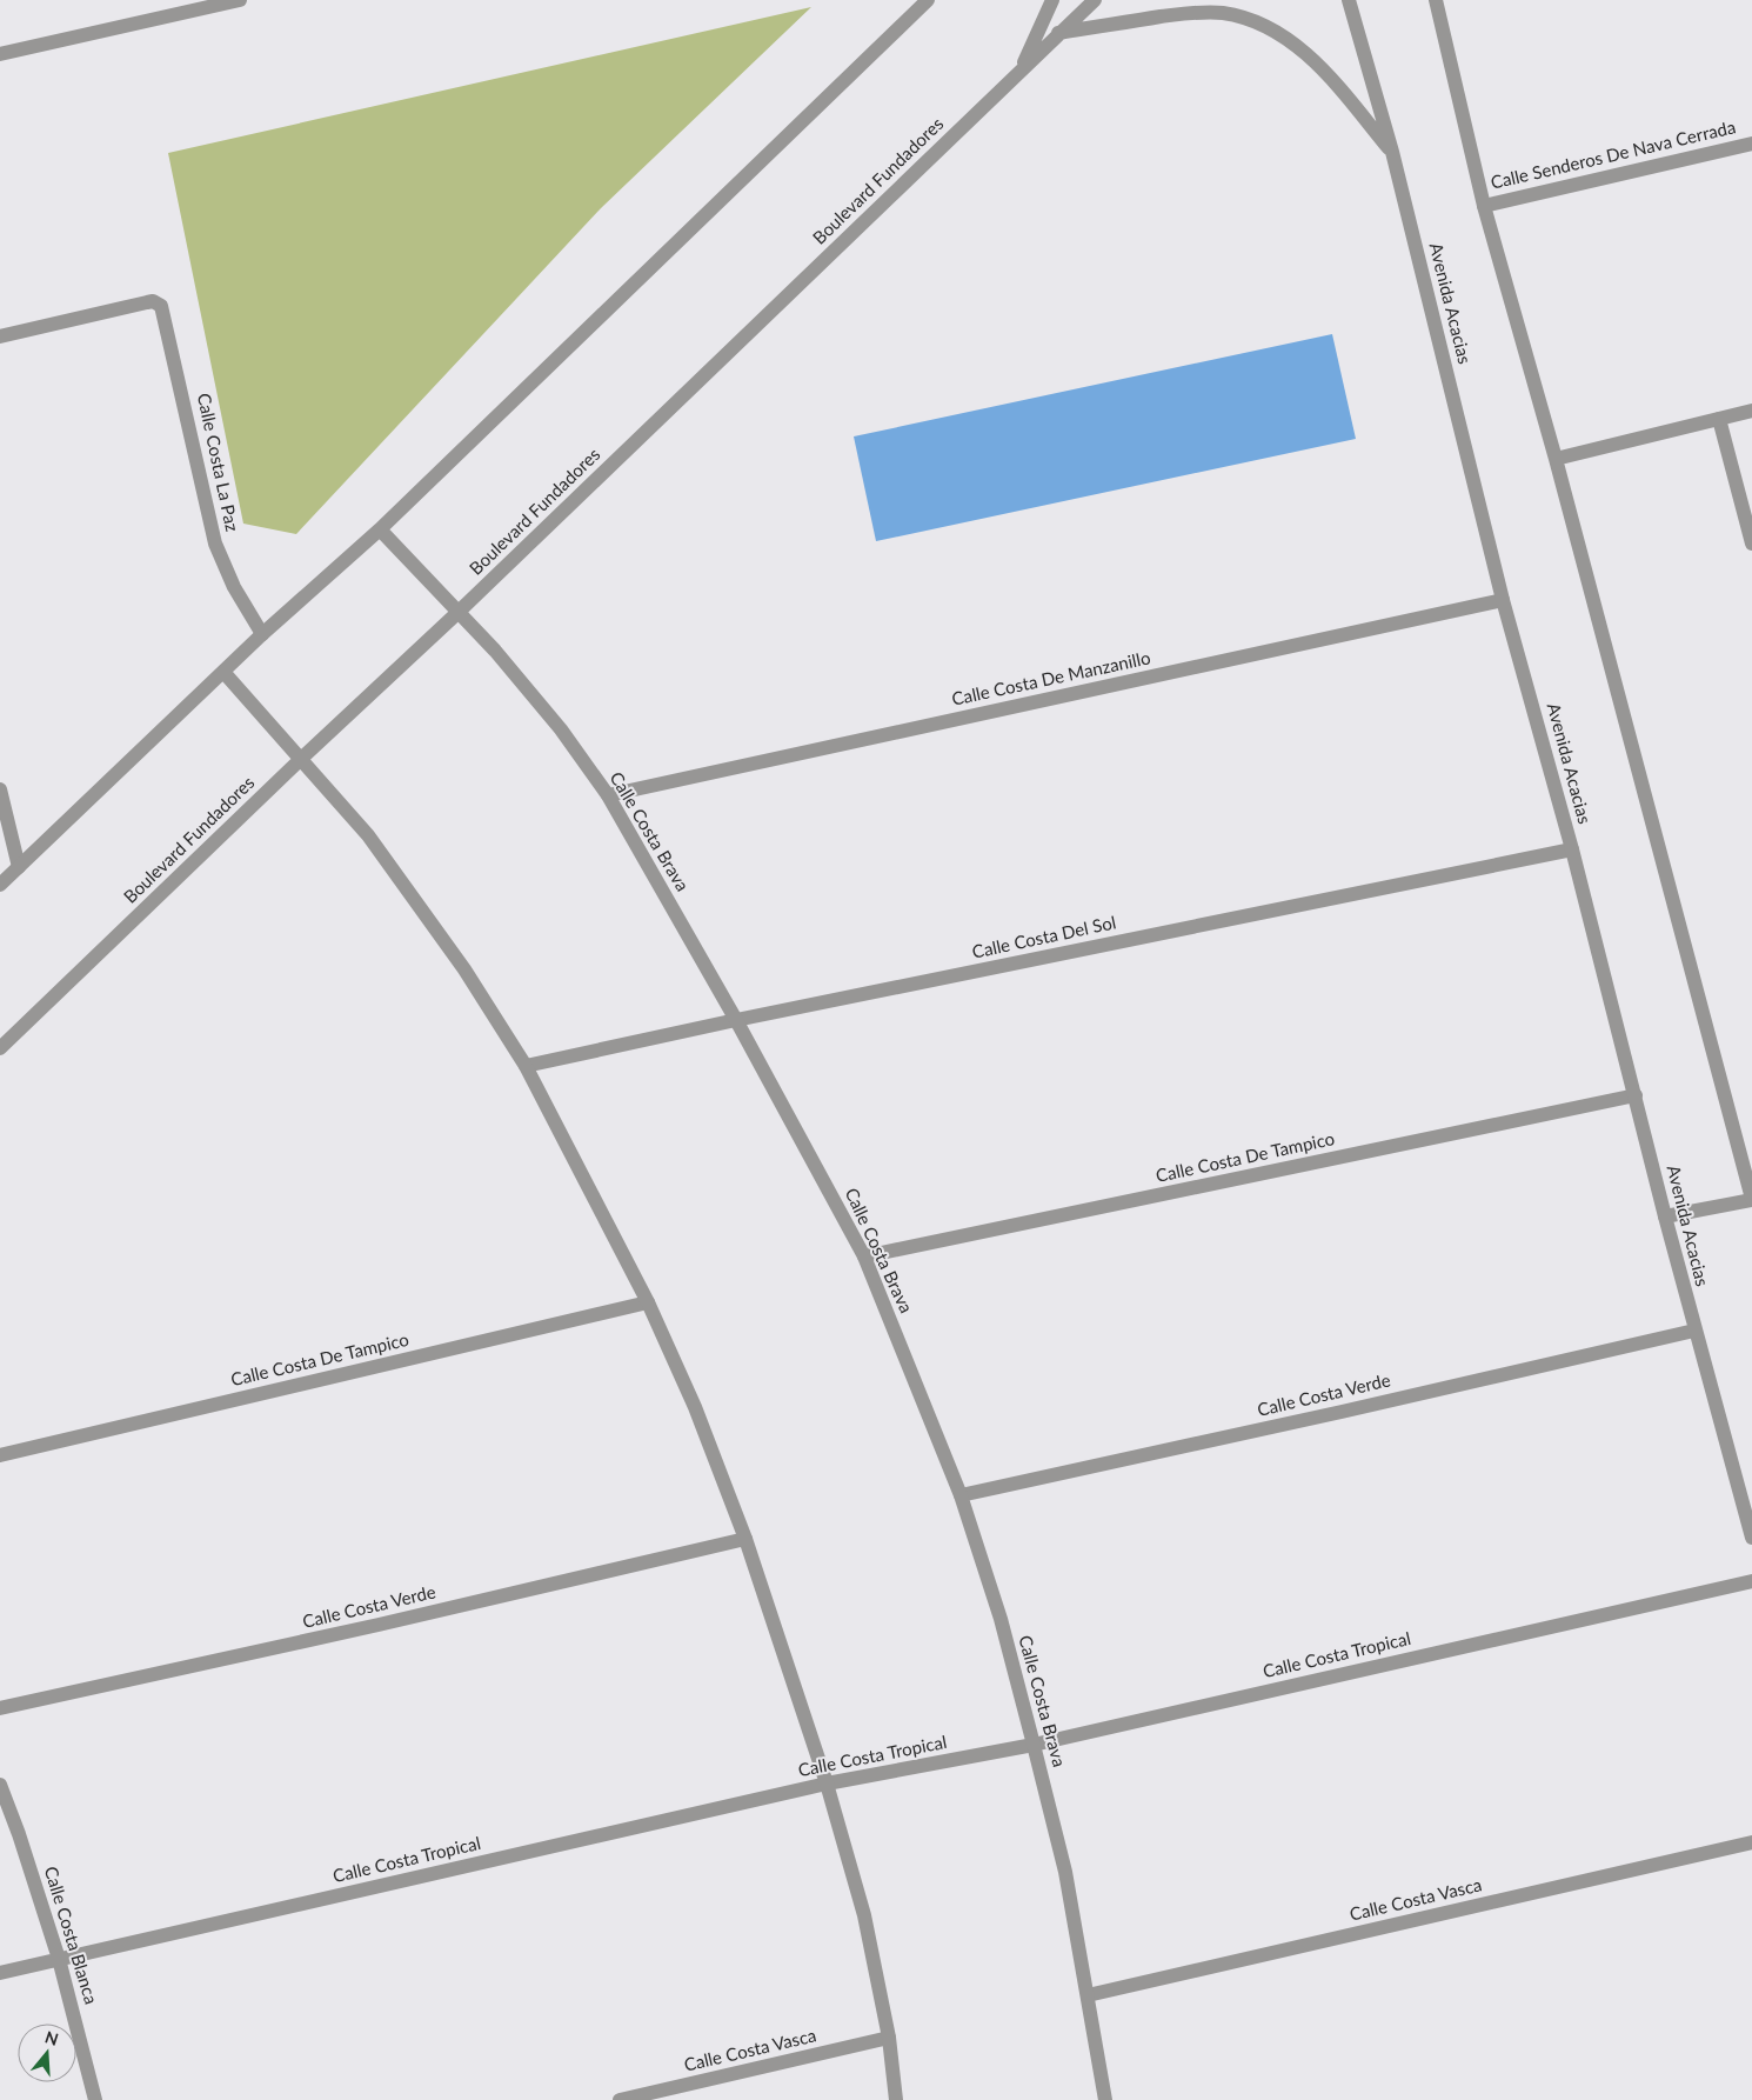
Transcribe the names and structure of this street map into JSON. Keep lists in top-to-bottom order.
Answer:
{
  "streets": {
    "street": [
      "Calle Senderos De Nava Cerrada",
      "Boulevard Fundadores",
      "Avenida Acacias",
      "Calle Costa La Paz",
      "Calle Costa De Manzanillo",
      "Calle Costa Brava",
      "Calle Costa Del Sol",
      "Calle Costa De Tampico",
      "Calle Costa Verde",
      "Calle Costa Tropical",
      "Calle Costa Vasca",
      "Calle Costa Blanca"
    ]
  },
  "crossings": [
    ["Boulevard Fundadores", "Calle Costa Brava"],
    ["Avenida Acacias", "Calle Costa De Manzanillo"],
    ["Avenida Acacias", "Calle Costa Del Sol"],
    ["Avenida Acacias", "Calle Costa De Tampico"],
    ["Avenida Acacias", "Calle Costa Verde"],
    ["Calle Costa De Manzanillo", "Calle Costa Brava"],
    ["Calle Costa Brava", "Calle Costa Del Sol"],
    ["Calle Costa Brava", "Calle Costa De Tampico"],
    ["Calle Costa Brava", "Calle Costa Verde"],
    ["Calle Costa Brava", "Calle Costa Tropical"],
    ["Calle Costa Brava", "Calle Costa Vasca"],
    ["Calle Costa Tropical", "Calle Costa Blanca"]
  ],
  "north": "top"
}
